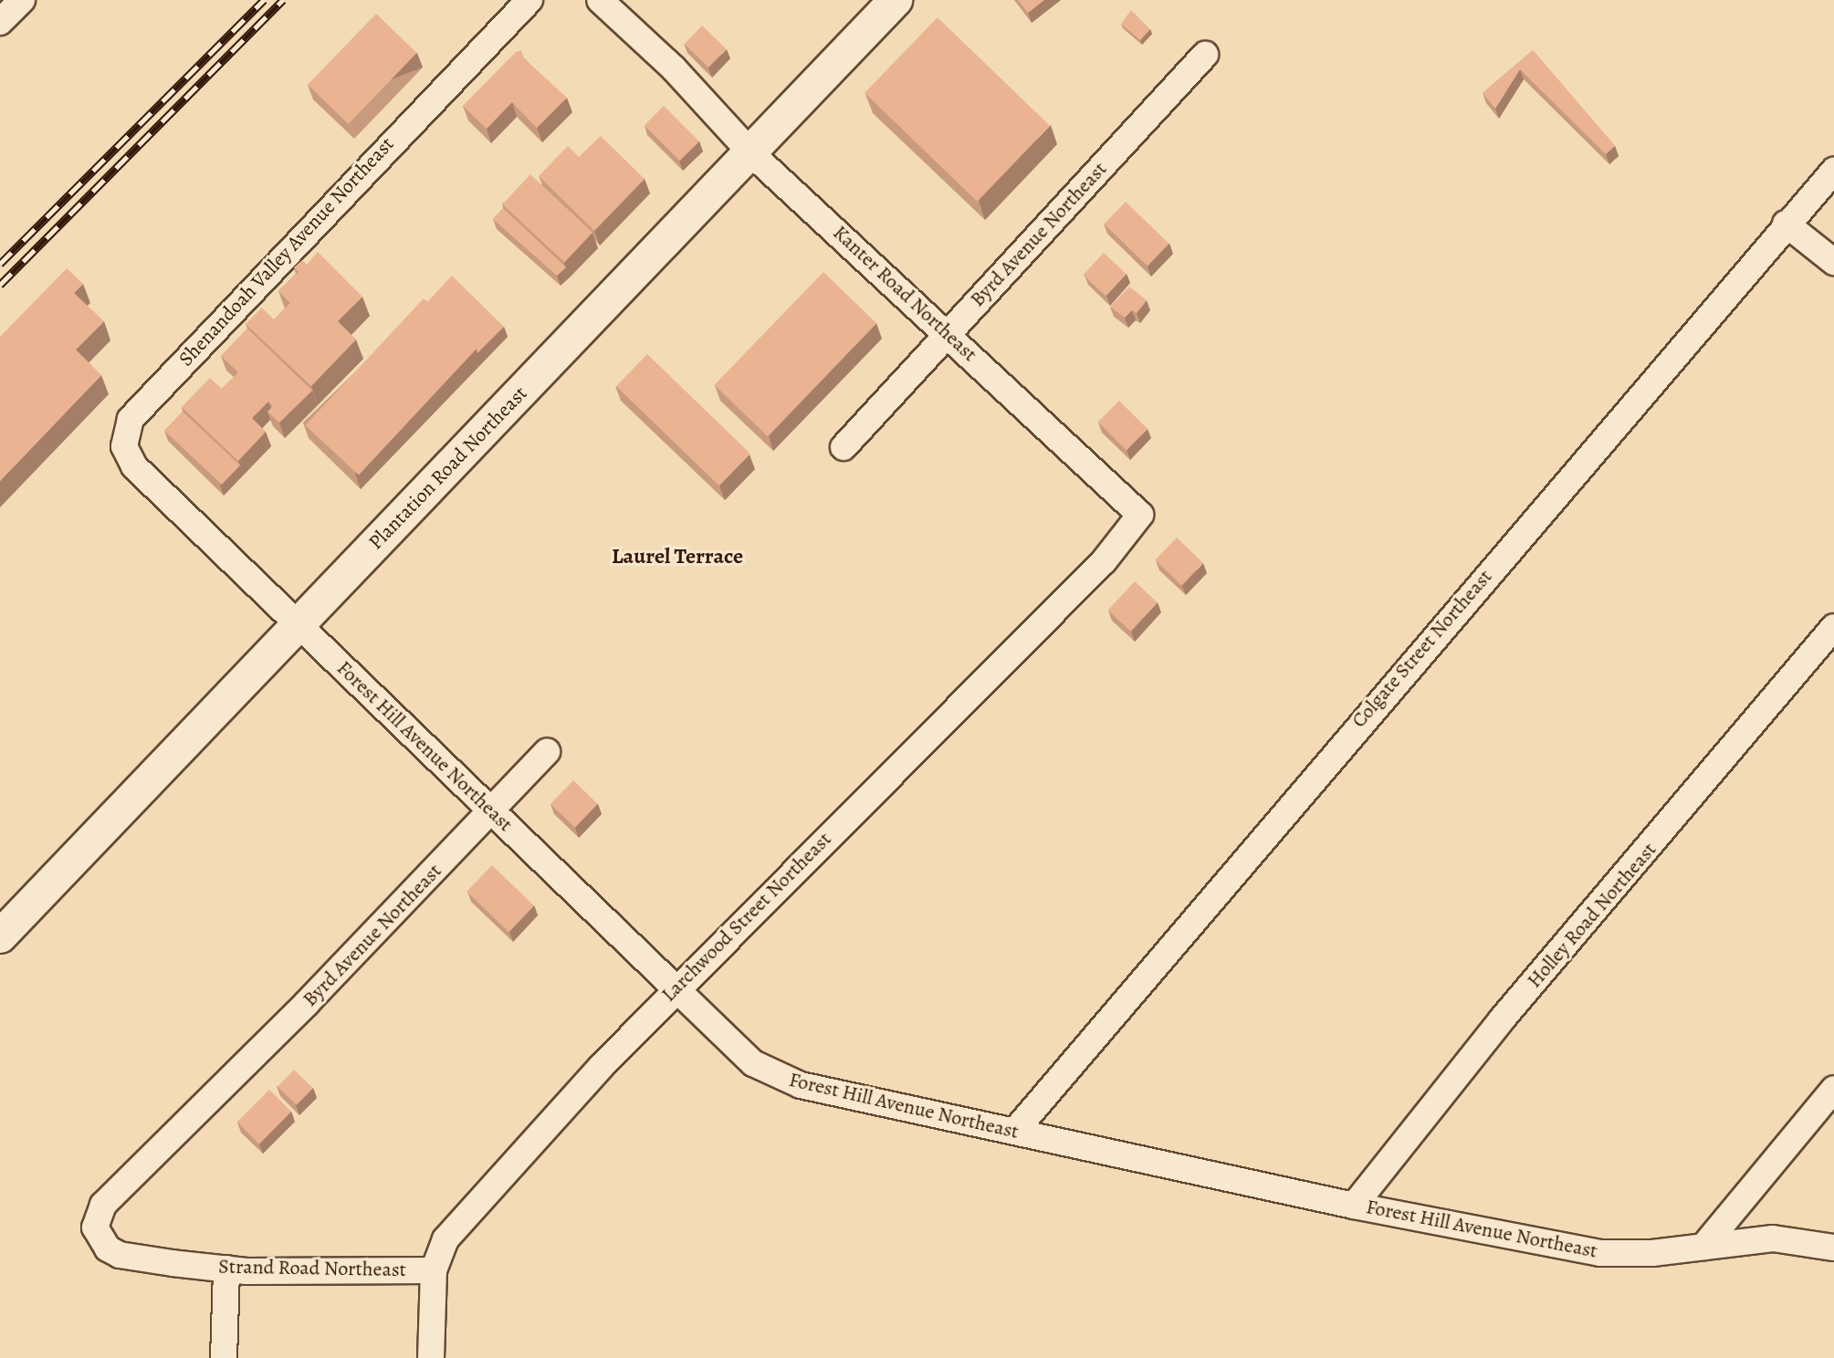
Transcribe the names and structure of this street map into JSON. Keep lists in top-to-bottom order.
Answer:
{
  "streets": {
    "street": [
      "Byrd Avenue Northeast",
      "Shenandoah Valley Avenue Northeast",
      "Kanter Road Northeast",
      "Plantation Road Northeast",
      "Colgate Street Northeast",
      "Forest Hill Avenue Northeast",
      "Holley Road Northeast",
      "Larchwood Street Northeast",
      "Strand Road Northeast"
    ]
  },
  "crossings": [
    ["Byrd Avenue Northeast", "Kanter Road Northeast"],
    ["Byrd Avenue Northeast", "Forest Hill Avenue Northeast"],
    ["Byrd Avenue Northeast", "Strand Road Northeast"],
    ["Shenandoah Valley Avenue Northeast", "Forest Hill Avenue Northeast"],
    ["Kanter Road Northeast", "Plantation Road Northeast"],
    ["Kanter Road Northeast", "Larchwood Street Northeast"],
    ["Plantation Road Northeast", "Forest Hill Avenue Northeast"],
    ["Colgate Street Northeast", "Forest Hill Avenue Northeast"],
    ["Forest Hill Avenue Northeast", "Holley Road Northeast"],
    ["Forest Hill Avenue Northeast", "Larchwood Street Northeast"],
    ["Larchwood Street Northeast", "Strand Road Northeast"]
  ],
  "districts": ["Laurel Terrace"]
}
